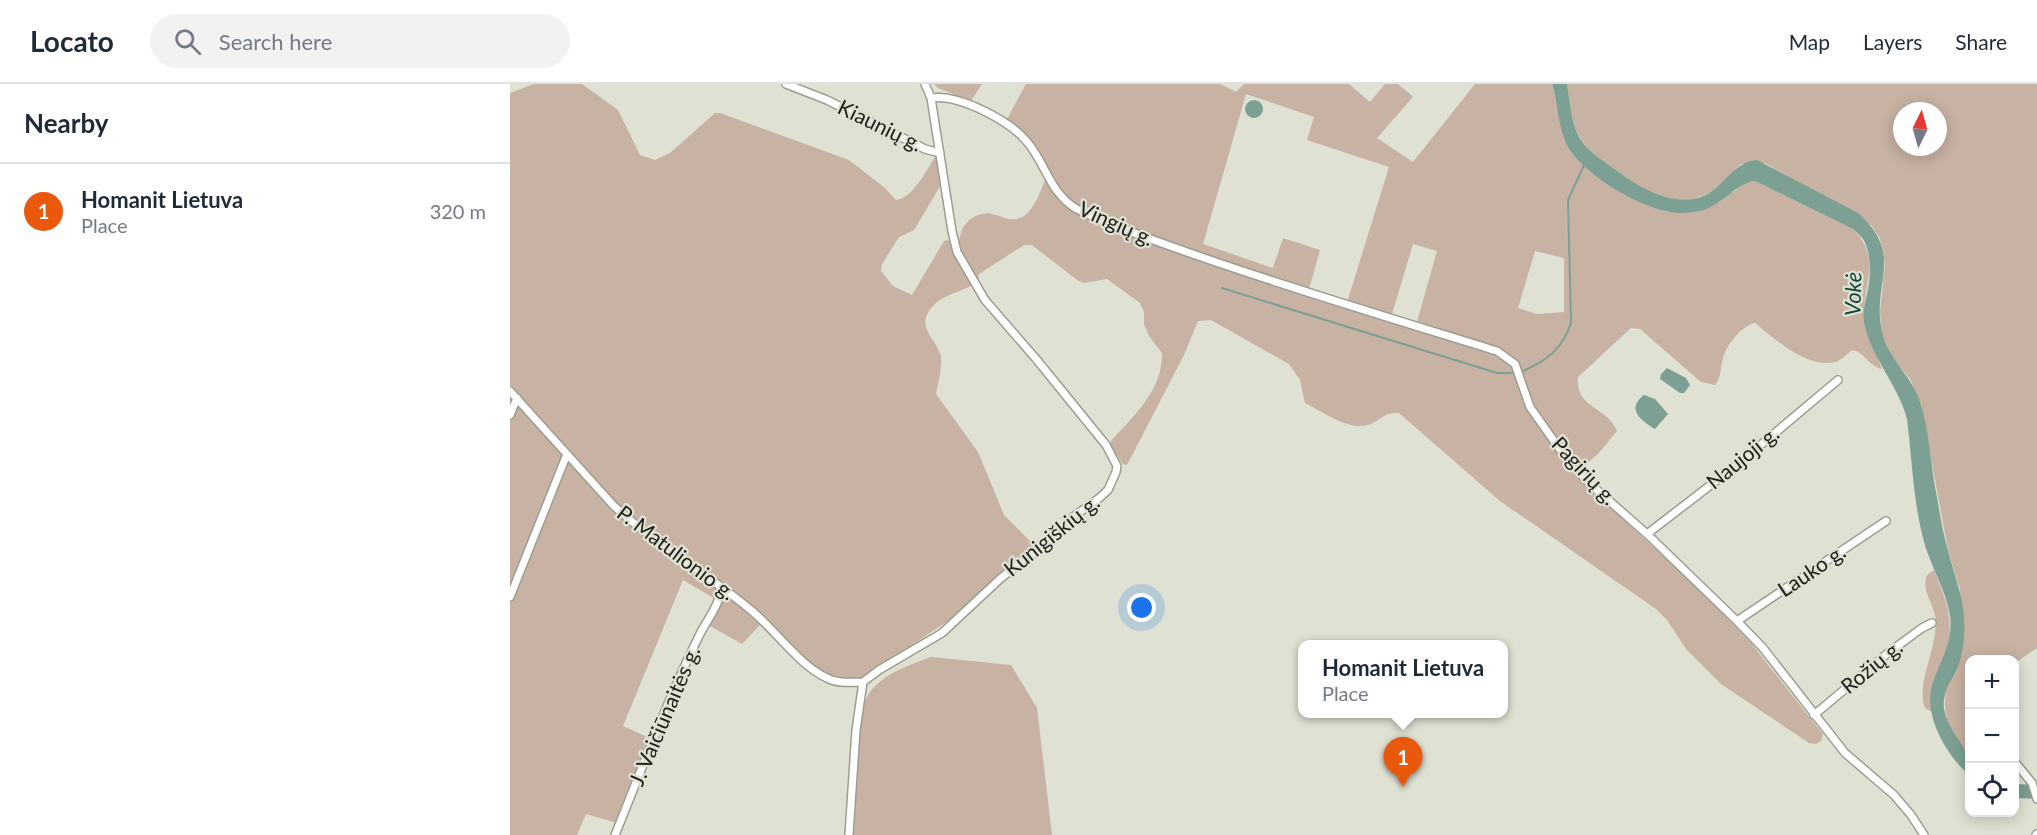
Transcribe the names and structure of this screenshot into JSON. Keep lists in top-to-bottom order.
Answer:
{
  "streets": {
    "street": [
      "Kiaunių g.",
      "Vingių g.",
      "Naujoji g.",
      "Pagirių g.",
      "Kunigiškių g.",
      "P. Matulionio g.",
      "Lauko g.",
      "Rožių g.",
      "J. Vaičiūnaitės g."
    ]
  },
  "crossings": [
    ["Kiaunių g.", "Kunigiškių g."],
    ["Vingių g.", "Pagirių g."],
    ["Vingių g.", "Kunigiškių g."],
    ["Naujoji g.", "Pagirių g."],
    ["Pagirių g.", "Lauko g."],
    ["Pagirių g.", "Rožių g."],
    ["Kunigiškių g.", "P. Matulionio g."]
  ],
  "water": ["Vokė"],
  "north": "top",
  "page": {
    "header": "Locato",
    "search": "Search here",
    "nav": ["Map", "Layers", "Share"],
    "heading": "Nearby",
    "list": [
      {
        "mark": "1",
        "name": "Homanit Lietuva",
        "note": "Place",
        "value": "320 m"
      }
    ],
    "popup": ["Homanit Lietuva", "Place"],
    "map_buttons": ["+", "−"],
    "pins": "1"
  }
}
